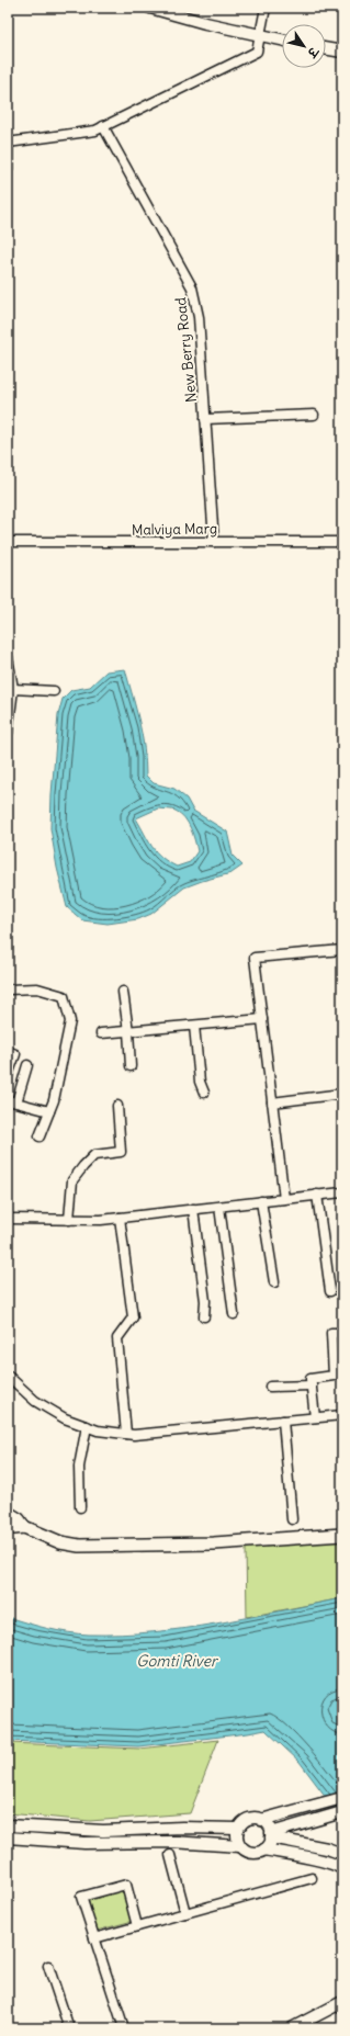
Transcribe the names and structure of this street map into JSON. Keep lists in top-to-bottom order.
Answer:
{
  "streets": {
    "street": ["New Berry Road", "Malviya Marg"]
  },
  "crossings": [
    ["New Berry Road", "Malviya Marg"]
  ],
  "water": ["Gomti River"],
  "north": "bottom right"
}
